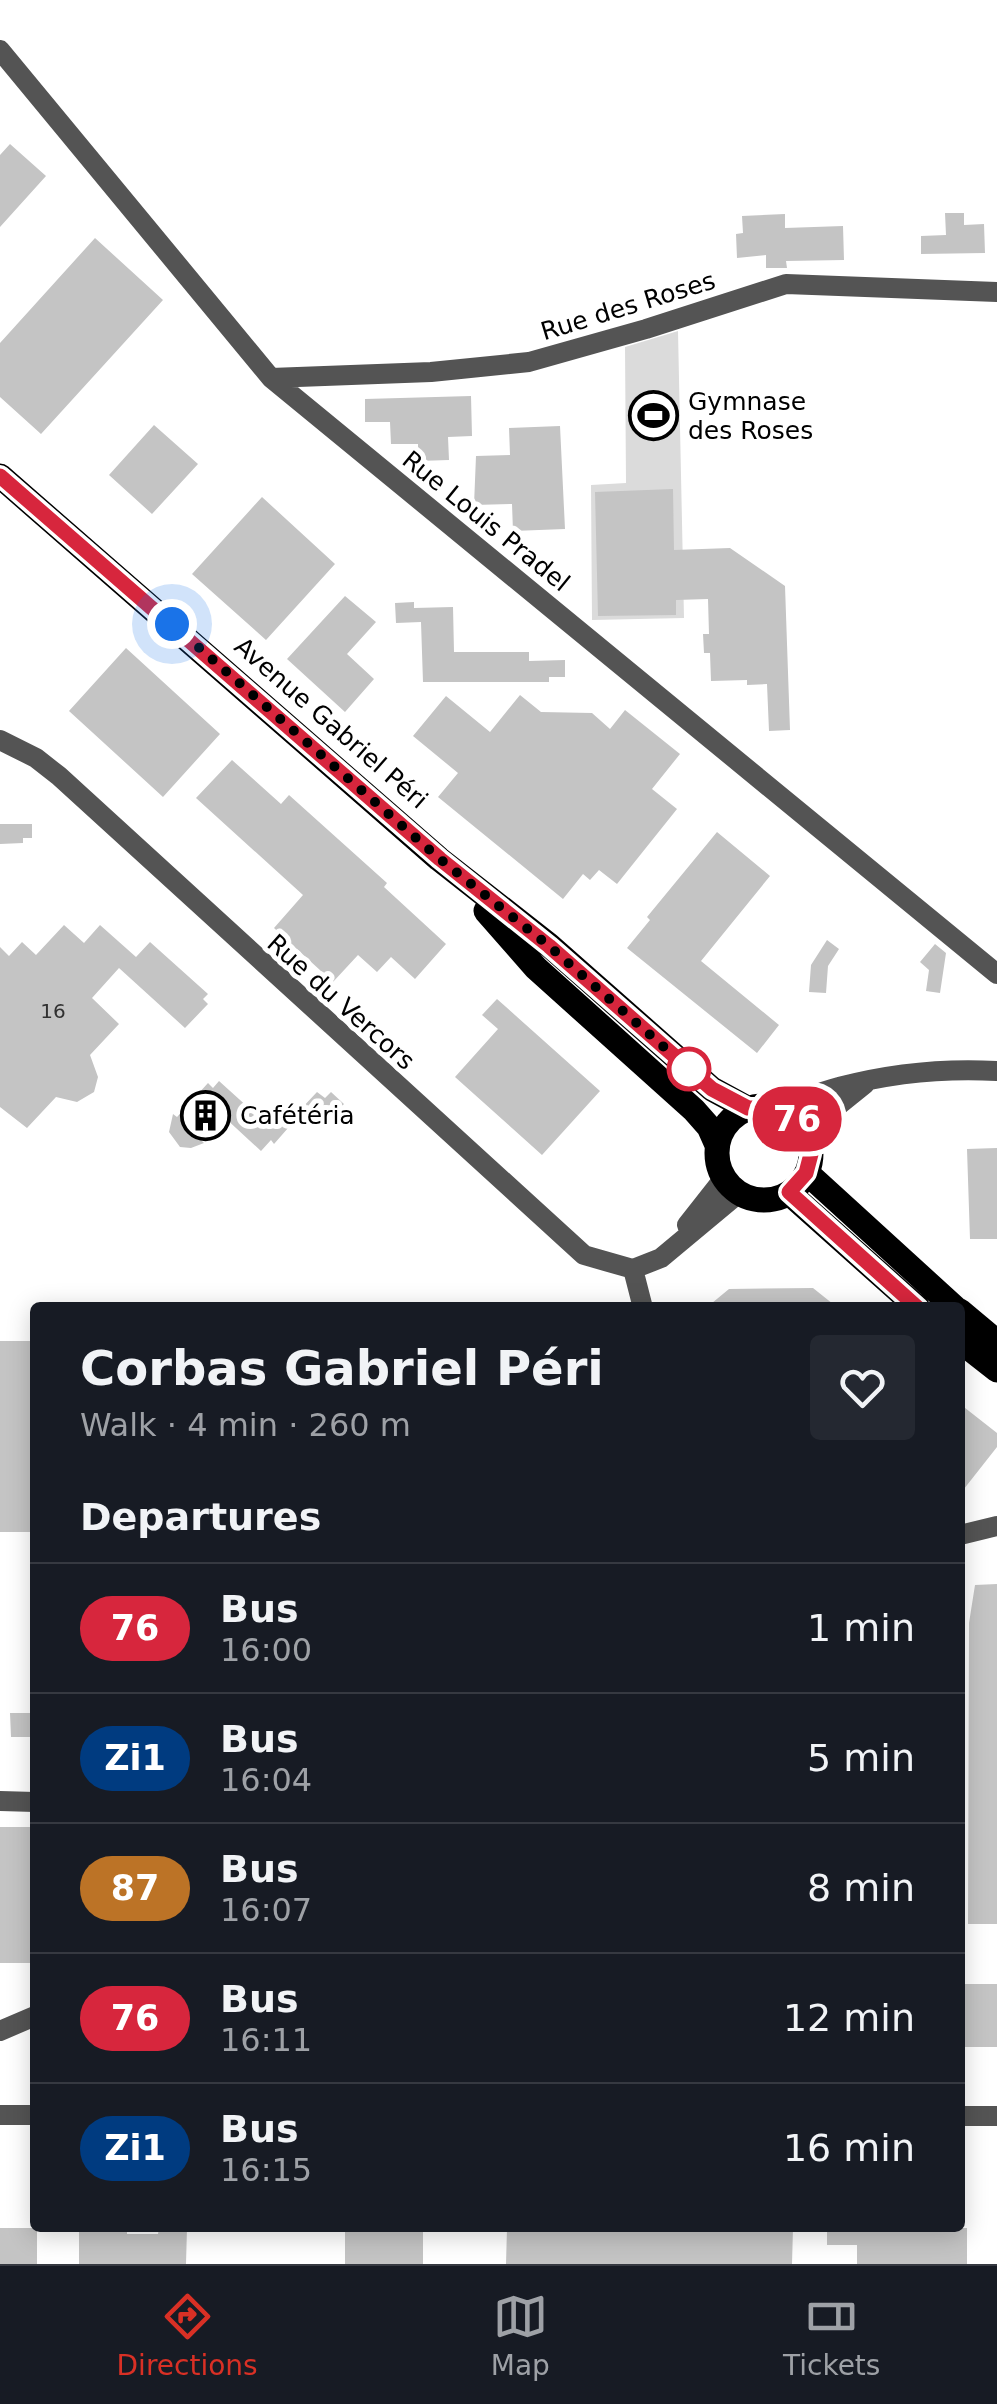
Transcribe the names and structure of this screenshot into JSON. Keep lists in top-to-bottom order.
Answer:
{
  "streets": {
    "main road": ["Avenue Gabriel Péri"],
    "street": ["Rue des Roses", "Rue Louis Pradel", "Rue du Vercors"]
  },
  "crossings": [
    ["Rue des Roses", "Rue Louis Pradel"]
  ],
  "places": {
    "sports": ["Gymnase des Roses"],
    "building": ["Cafétéria"]
  },
  "lines": ["bus line 76"],
  "house_numbers": ["16"],
  "page": {
    "on_map": "76",
    "heading": [
      ["Corbas Gabriel Péri", "Walk · 4 min · 260 m"],
      "Departures"
    ],
    "list": [
      {
        "mark": "76",
        "name": "Bus",
        "note": "16:00",
        "value": "1 min"
      },
      {
        "mark": "Zi1",
        "name": "Bus",
        "note": "16:04",
        "value": "5 min"
      },
      {
        "mark": "87",
        "name": "Bus",
        "note": "16:07",
        "value": "8 min"
      },
      {
        "mark": "76",
        "name": "Bus",
        "note": "16:11",
        "value": "12 min"
      },
      {
        "mark": "Zi1",
        "name": "Bus",
        "note": "16:15",
        "value": "16 min"
      }
    ],
    "tabs": ["Directions", "Map", "Tickets"]
  }
}
